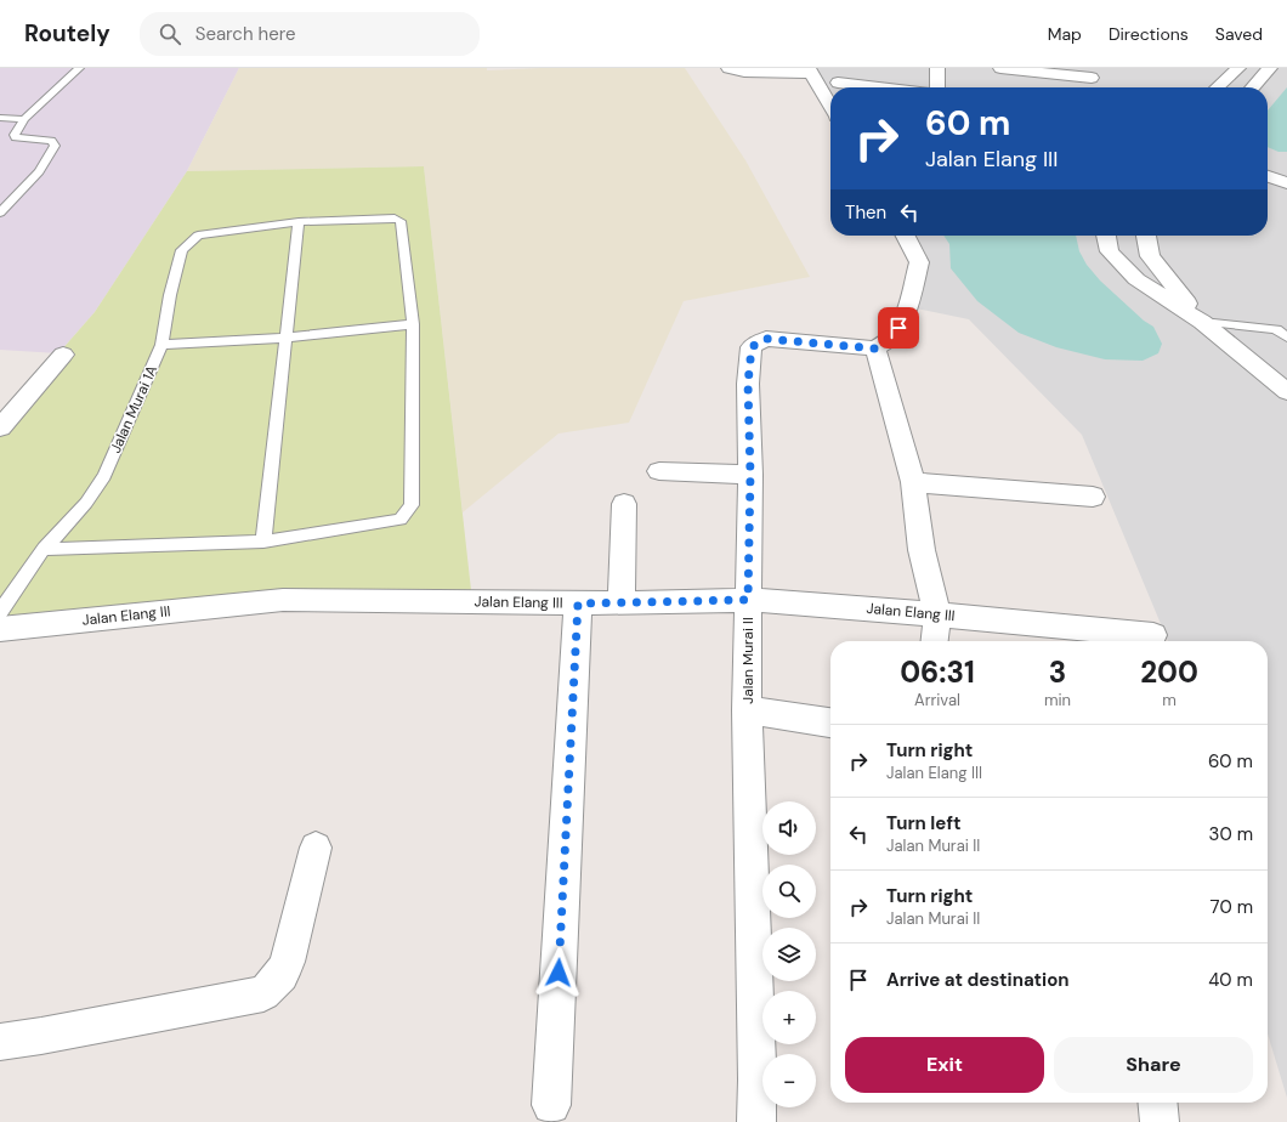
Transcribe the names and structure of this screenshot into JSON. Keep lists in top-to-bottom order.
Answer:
{
  "streets": {
    "street": ["Jalan Elang III", "Jalan Murai II"],
    "lane": ["Jalan Murai 1A"]
  },
  "crossings": [
    ["Jalan Elang III", "Jalan Murai II"]
  ],
  "page": {
    "header": "Routely",
    "search": "Search here",
    "nav": ["Map", "Directions", "Saved"],
    "turn": ["60 m", "Jalan Elang III"],
    "then": "Then",
    "eta": [
      "06:31",
      "Arrival",
      "3",
      "min",
      "200",
      "m"
    ],
    "list": [
      {
        "name": "Turn right",
        "note": "Jalan Elang III",
        "value": "60 m"
      },
      {
        "name": "Turn left",
        "note": "Jalan Murai II",
        "value": "30 m"
      },
      {
        "name": "Turn right",
        "note": "Jalan Murai II",
        "value": "70 m"
      },
      {
        "name": "Arrive at destination",
        "value": "40 m"
      }
    ],
    "map_buttons": ["+", "−"],
    "buttons": ["Exit", "Share"]
  }
}
